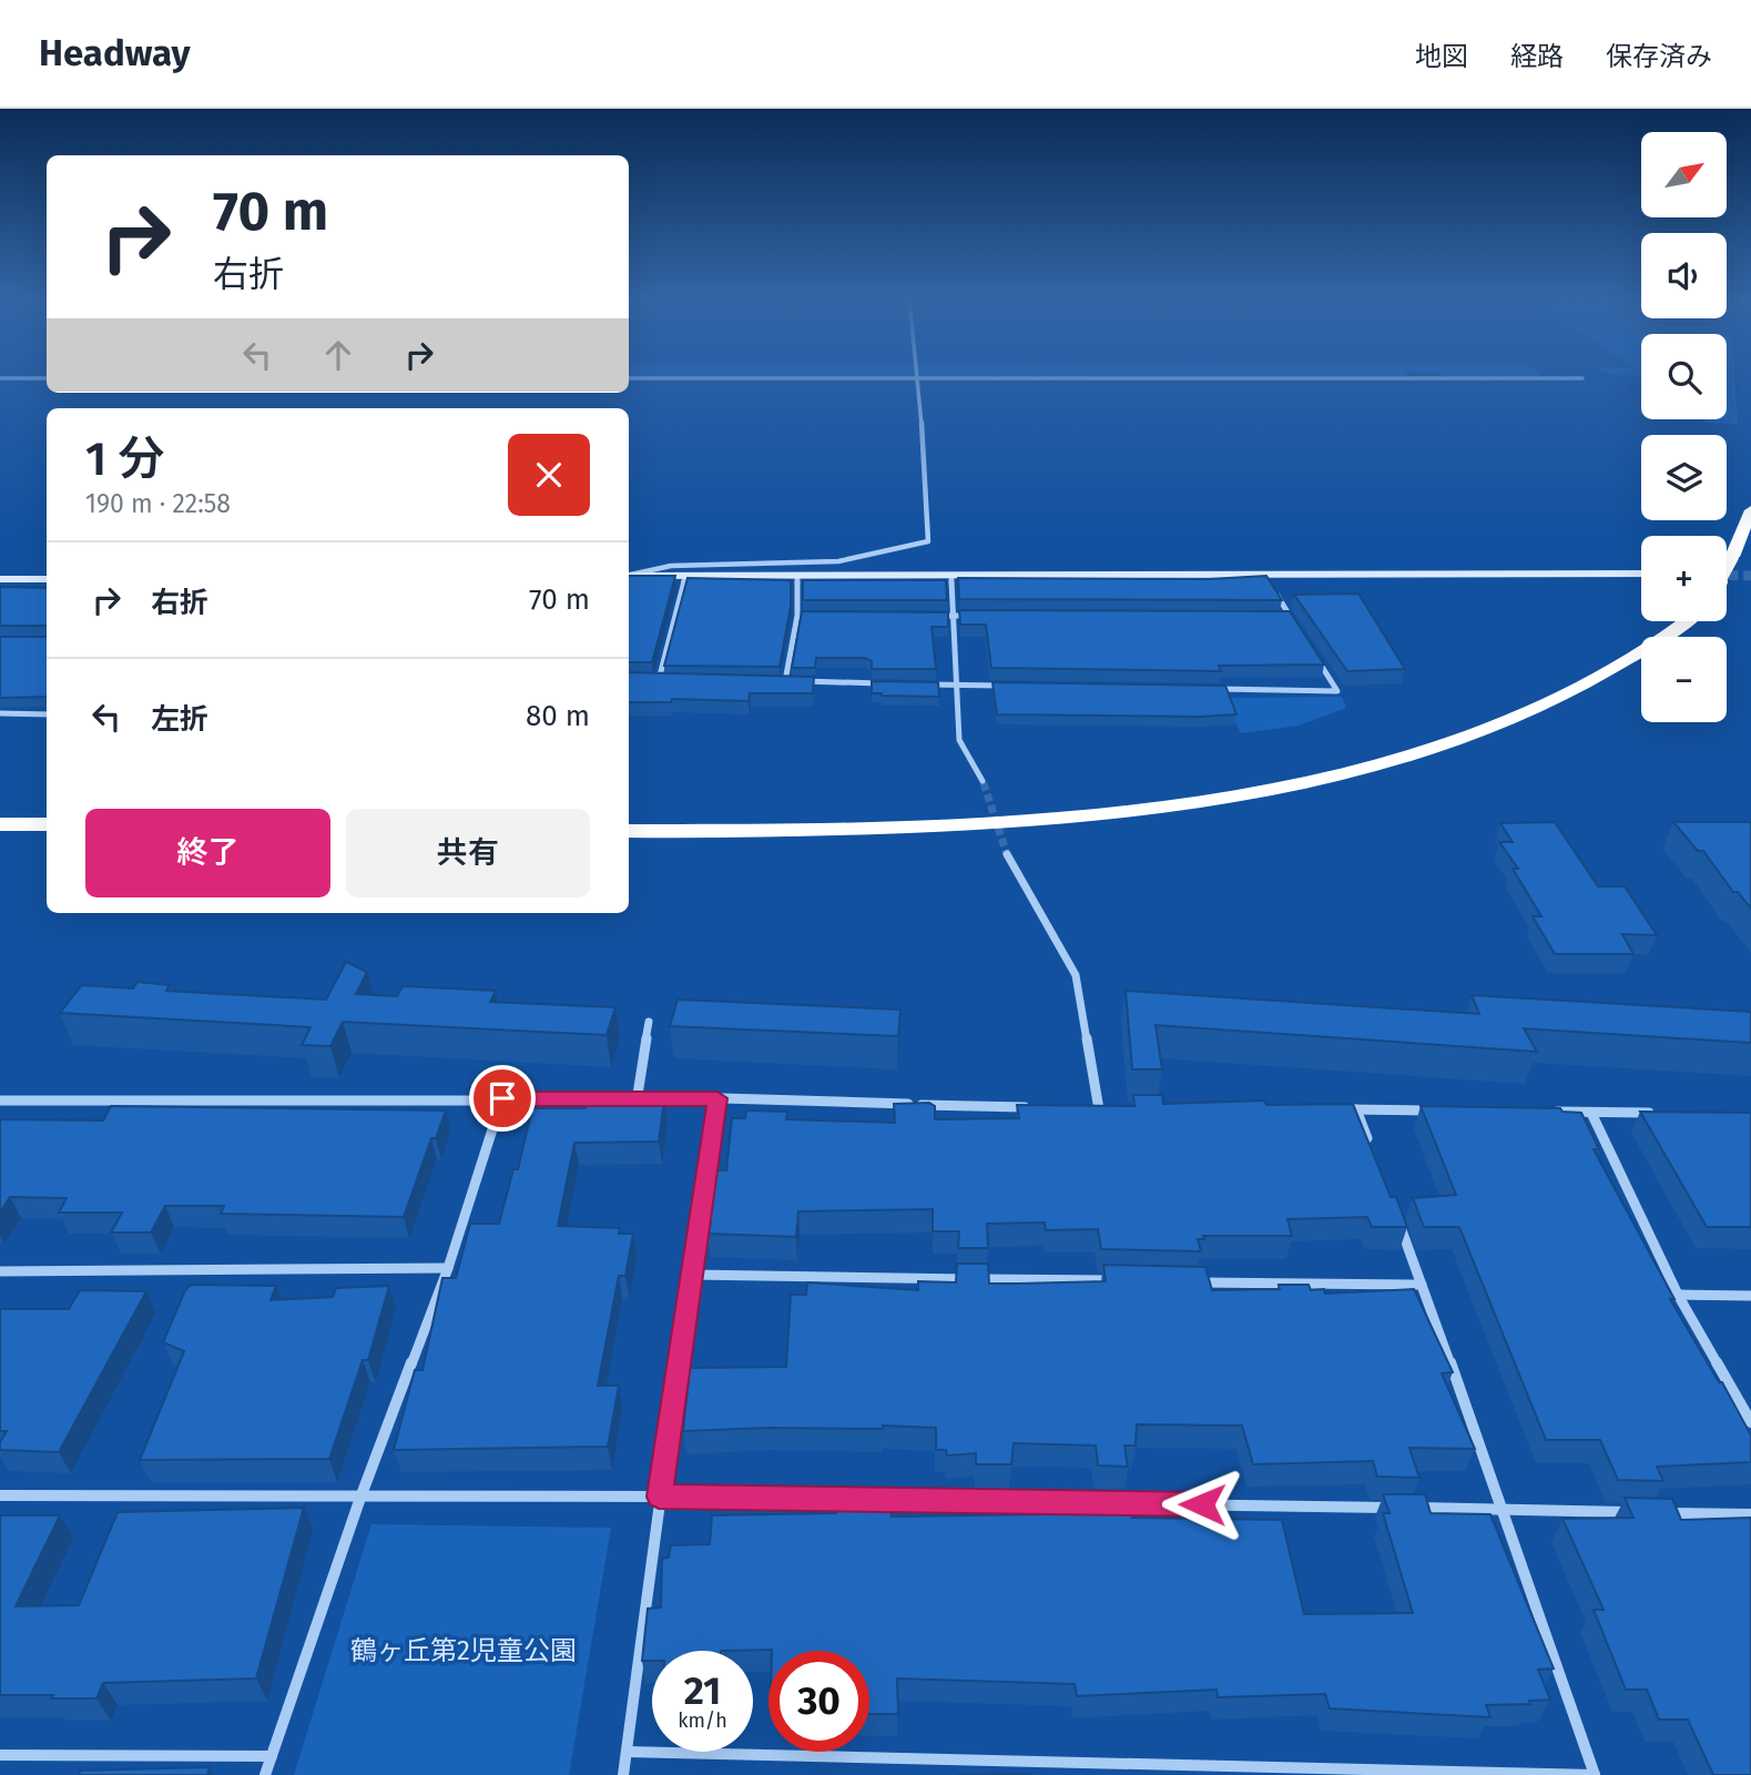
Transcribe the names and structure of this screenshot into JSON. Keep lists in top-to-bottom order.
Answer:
{
  "parks": ["鶴ヶ丘第2児童公園"],
  "north": "top right",
  "page": {
    "header": "Headway",
    "nav": ["地図", "経路", "保存済み"],
    "map_buttons": ["+", "−"],
    "turn": ["70 m", "右折"],
    "heading": ["1 分", "190 m · 22:58"],
    "list": [
      {
        "name": "右折",
        "value": "70 m"
      },
      {
        "name": "左折",
        "value": "80 m"
      }
    ],
    "buttons": ["終了", "共有"],
    "speed": "21 km/h",
    "limit": "30"
  }
}
